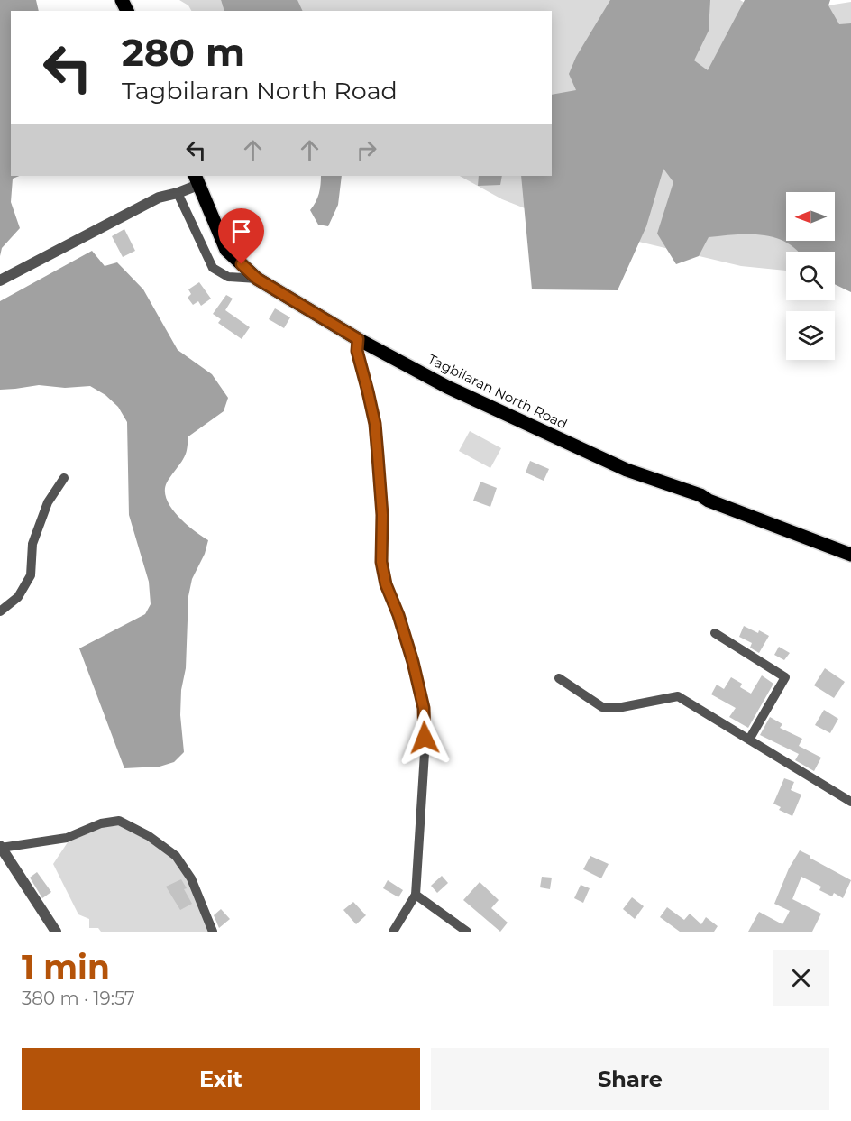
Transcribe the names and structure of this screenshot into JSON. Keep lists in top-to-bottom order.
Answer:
{
  "streets": {
    "main road": ["Tagbilaran North Road"]
  },
  "north": "left",
  "page": {
    "turn": ["280 m", "Tagbilaran North Road"],
    "heading": ["1 min", "380 m · 19:57"],
    "buttons": ["Exit", "Share"]
  }
}
